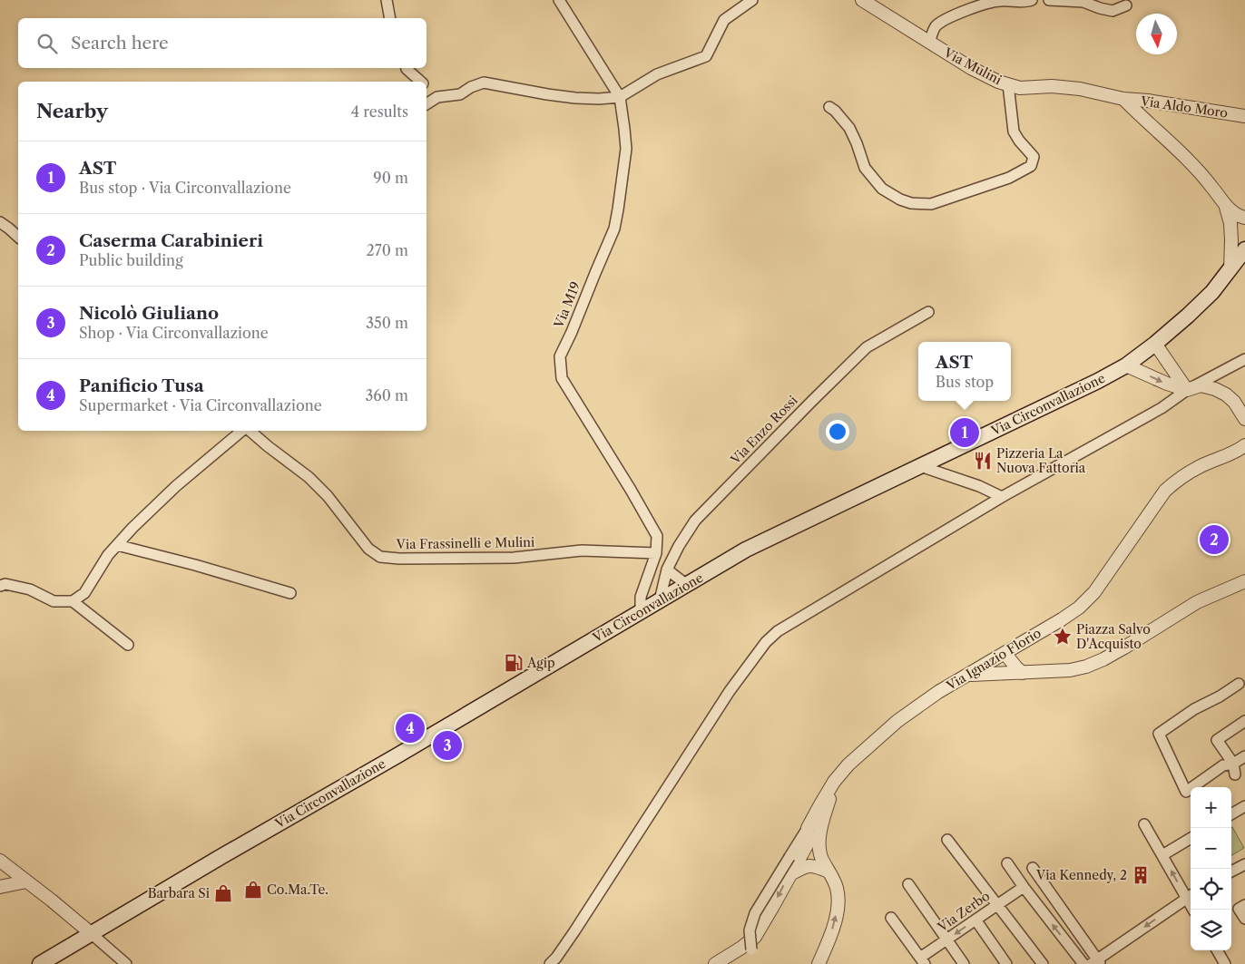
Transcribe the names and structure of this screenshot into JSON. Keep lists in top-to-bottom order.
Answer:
{
  "streets": {
    "main road": ["Via Circonvallazione"],
    "street": [
      "Via Mulini",
      "Via Aldo Moro",
      "Via M19",
      "Via Enzo Rossi",
      "Via Frassinelli e Mulini",
      "Via Ignazio Florio",
      "Via Zerbo"
    ]
  },
  "crossings": [
    ["Via Mulini", "Via Aldo Moro"],
    ["Via M19", "Via Circonvallazione"],
    ["Via M19", "Via Frassinelli e Mulini"],
    ["Via Circonvallazione", "Via Enzo Rossi"]
  ],
  "places": {
    "restaurant": ["Pizzeria La Nuova Fattoria"],
    "place": ["Piazza Salvo D'Acquisto"],
    "fuel station": ["Agip"],
    "building": ["Via Kennedy, 2"],
    "shop": ["Co.Ma.Te.", "Barbara Si"]
  },
  "north": "bottom",
  "page": {
    "search": "Search here",
    "heading": ["Nearby", "4 results"],
    "list": [
      {
        "mark": "1",
        "name": "AST",
        "note": "Bus stop · Via Circonvallazione",
        "value": "90 m"
      },
      {
        "mark": "2",
        "name": "Caserma Carabinieri",
        "note": "Public building",
        "value": "270 m"
      },
      {
        "mark": "3",
        "name": "Nicolò Giuliano",
        "note": "Shop · Via Circonvallazione",
        "value": "350 m"
      },
      {
        "mark": "4",
        "name": "Panificio Tusa",
        "note": "Supermarket · Via Circonvallazione",
        "value": "360 m"
      }
    ],
    "popup": ["AST", "Bus stop"],
    "pins": [
      "1",
      "2",
      "4",
      "3"
    ],
    "map_buttons": ["+", "−"]
  }
}
